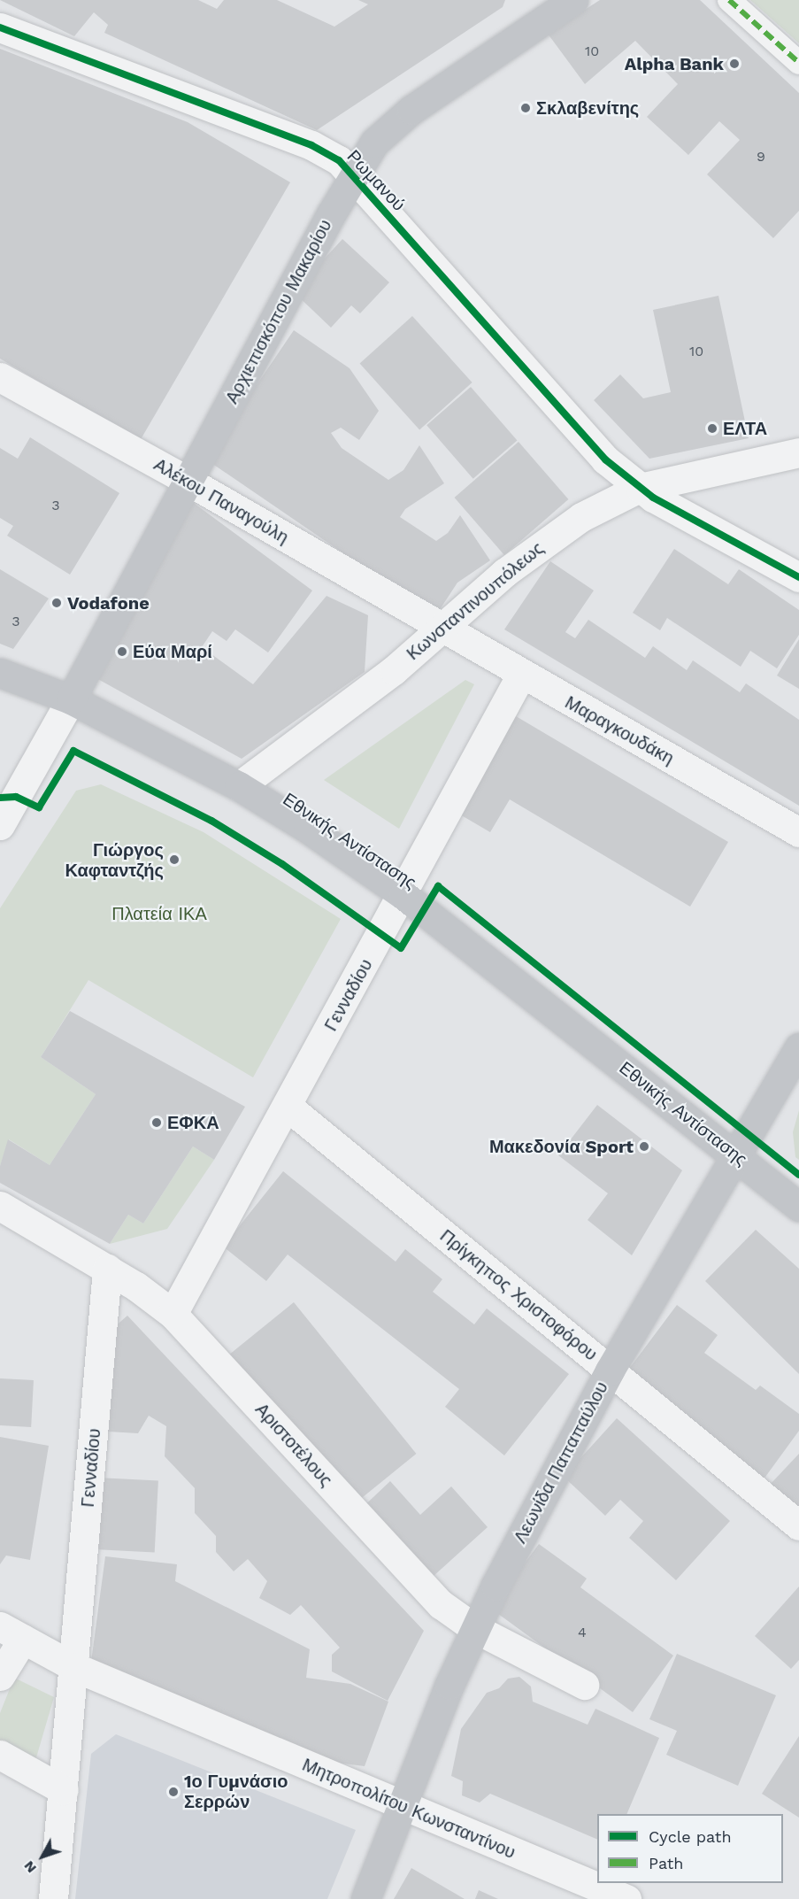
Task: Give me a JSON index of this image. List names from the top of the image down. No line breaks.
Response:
{"streets":{"main road":["Αρχιεπισκόπου Μακαρίου","Εθνικής Αντίστασης","Λεωνίδα Παπαπαύλου"],"street":["Ρωμανού","Αλέκου Παναγούλη","Κωνσταντινουπόλεως","Μαραγκουδάκη","Γενναδίου","Πρίγκηπος Χριστοφόρου","Αριστοτέλους","Μητροπολίτου Κωνσταντίνου"]},"crossings":[["Ρωμανού","Αρχιεπισκόπου Μακαρίου"],["Ρωμανού","Κωνσταντινουπόλεως"],["Αρχιεπισκόπου Μακαρίου","Αλέκου Παναγούλη"],["Αρχιεπισκόπου Μακαρίου","Εθνικής Αντίστασης"],["Αλέκου Παναγούλη","Κωνσταντινουπόλεως"],["Αλέκου Παναγούλη","Μαραγκουδάκη"],["Κωνσταντινουπόλεως","Μαραγκουδάκη"],["Κωνσταντινουπόλεως","Εθνικής Αντίστασης"],["Μαραγκουδάκη","Γενναδίου"],["Εθνικής Αντίστασης","Γενναδίου"],["Εθνικής Αντίστασης","Λεωνίδα Παπαπαύλου"],["Γενναδίου","Πρίγκηπος Χριστοφόρου"],["Γενναδίου","Αριστοτέλους"],["Γενναδίου","Μητροπολίτου Κωνσταντίνου"],["Πρίγκηπος Χριστοφόρου","Λεωνίδα Παπαπαύλου"],["Αριστοτέλους","Λεωνίδα Παπαπαύλου"],["Λεωνίδα Παπαπαύλου","Μητροπολίτου Κωνσταντίνου"]],"parks":["Πλατεία ΙΚΑ"],"places":["Alpha Bank","Σκλαβενίτης","ΕΛΤΑ","Vodafone","Εύα Μαρί","Γιώργος Καφταντζής","ΕΦΚΑ","Μακεδονία Sport","1ο Γυμνάσιο Σερρών"],"house_numbers":["10","9","10","3","3","4"],"legend":["Cycle path","Path"],"north":"bottom left"}
